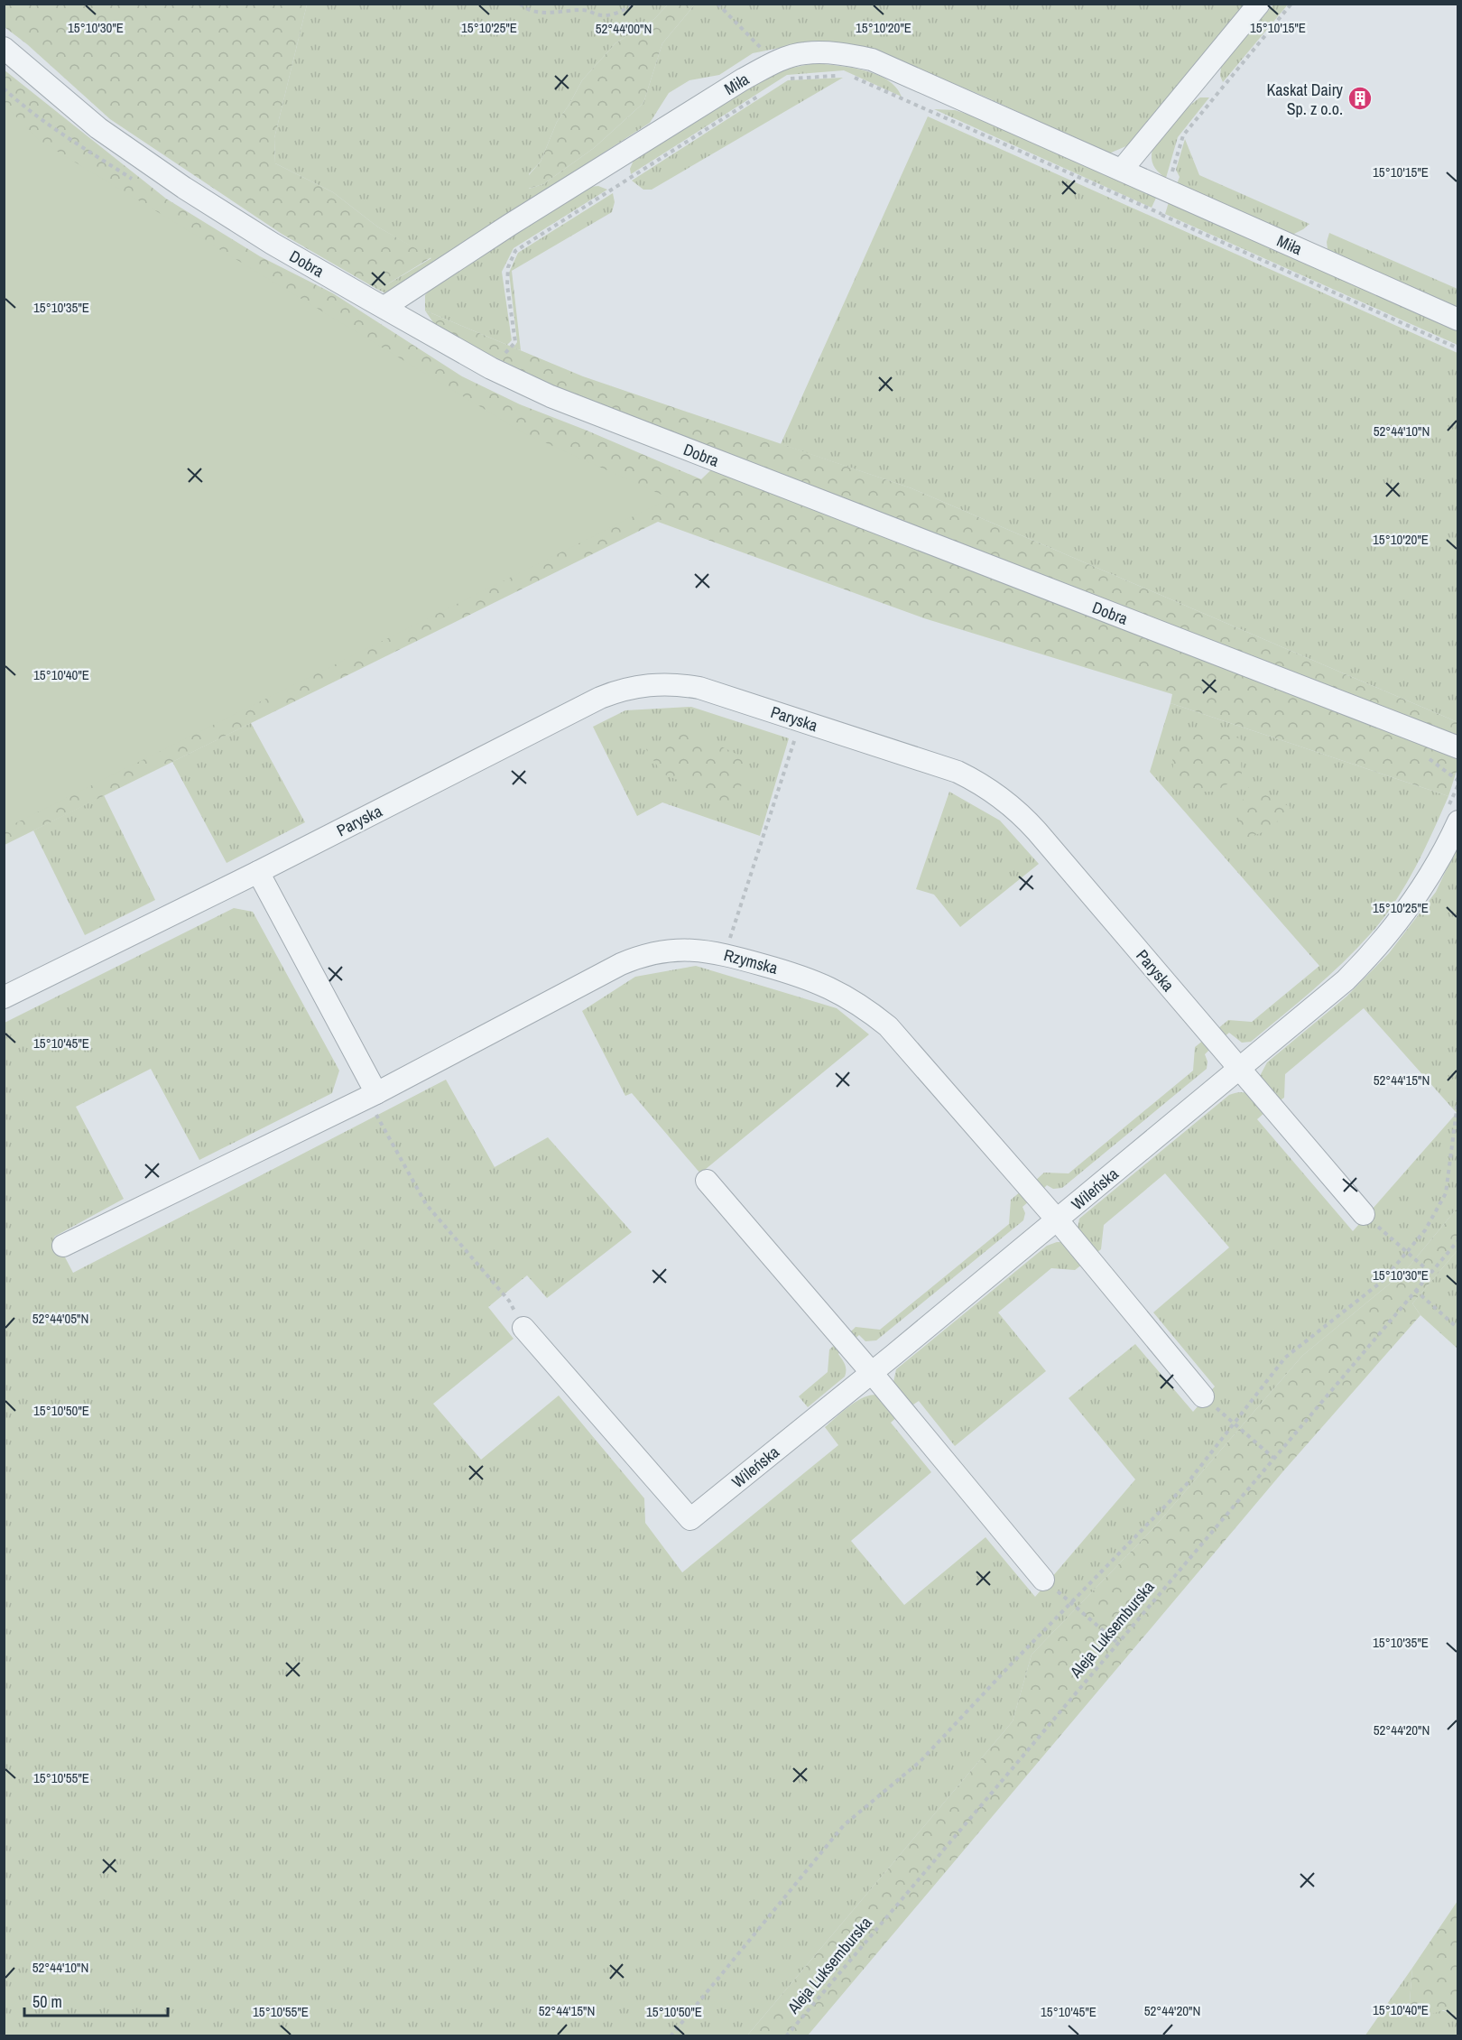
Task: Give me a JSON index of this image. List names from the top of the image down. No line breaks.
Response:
{"streets":{"street":["Miła","Dobra","Paryska","Rzymska","Wileńska"],"path":["Aleja Luksemburska"]},"crossings":[["Miła","Dobra"],["Paryska","Wileńska"],["Rzymska","Wileńska"]],"places":{"building":["Kaskat Dairy Sp. z o.o."]},"scale_bar":"50 m","coordinates":["15°10'25\"E","15°10'20\"E","15°10'15\"E","15°10'30\"E","52°44'00\"N","15°10'35\"E","52°44'10\"N","15°10'40\"E","15°10'45\"E","52°44'15\"N","52°44'05\"N","15°10'50\"E","52°44'20\"N","15°10'55\"E"]}
